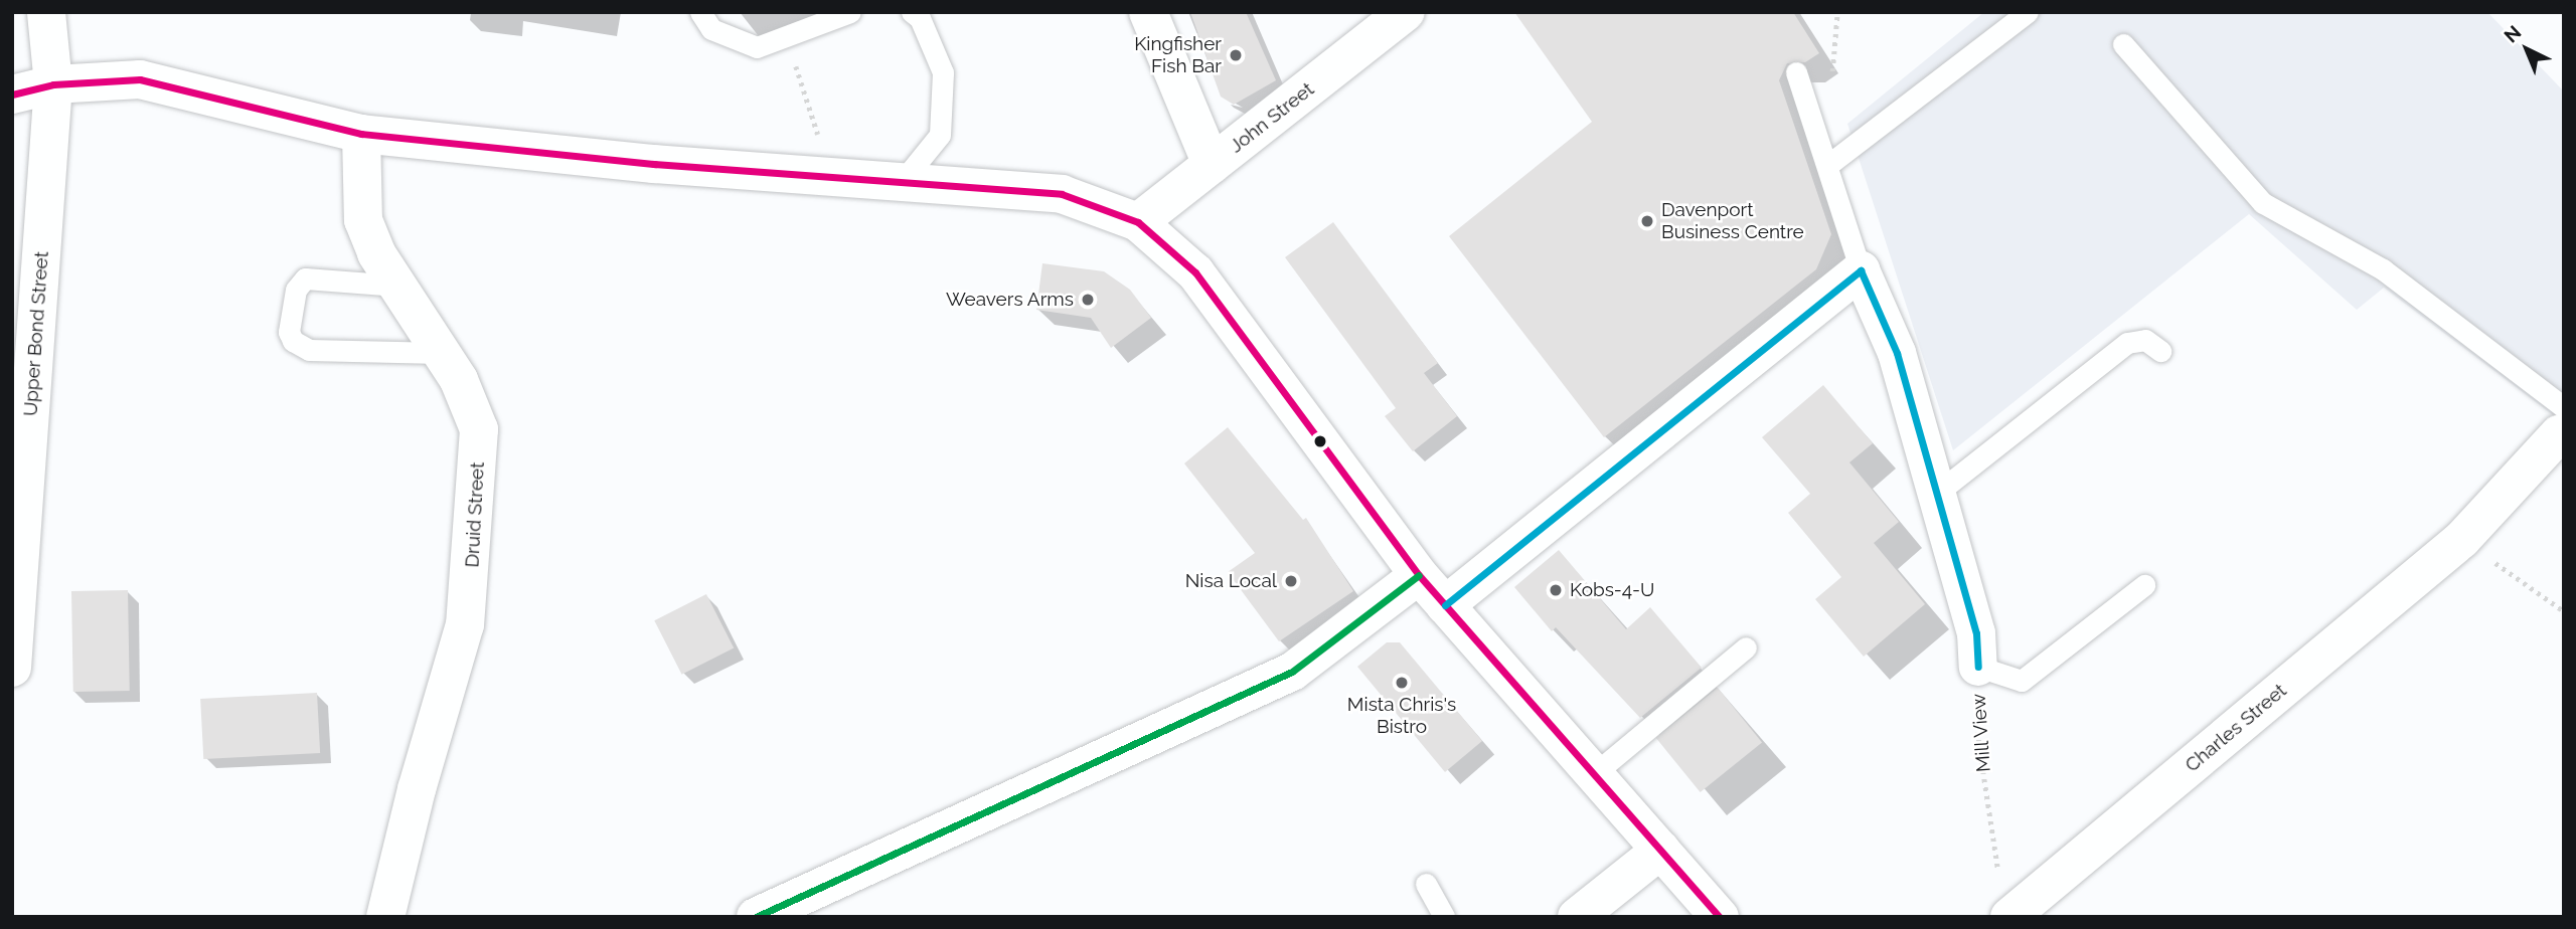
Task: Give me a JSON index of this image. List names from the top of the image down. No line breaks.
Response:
{"streets":{"street":["John Street","Upper Bond Street","Druid Street","Charles Street","Mill View"]},"places":["Kingfisher Fish Bar","Davenport Business Centre","Weavers Arms","Nisa Local","Kobs-4-U","Mista Chris's Bistro"],"north":"top left"}
